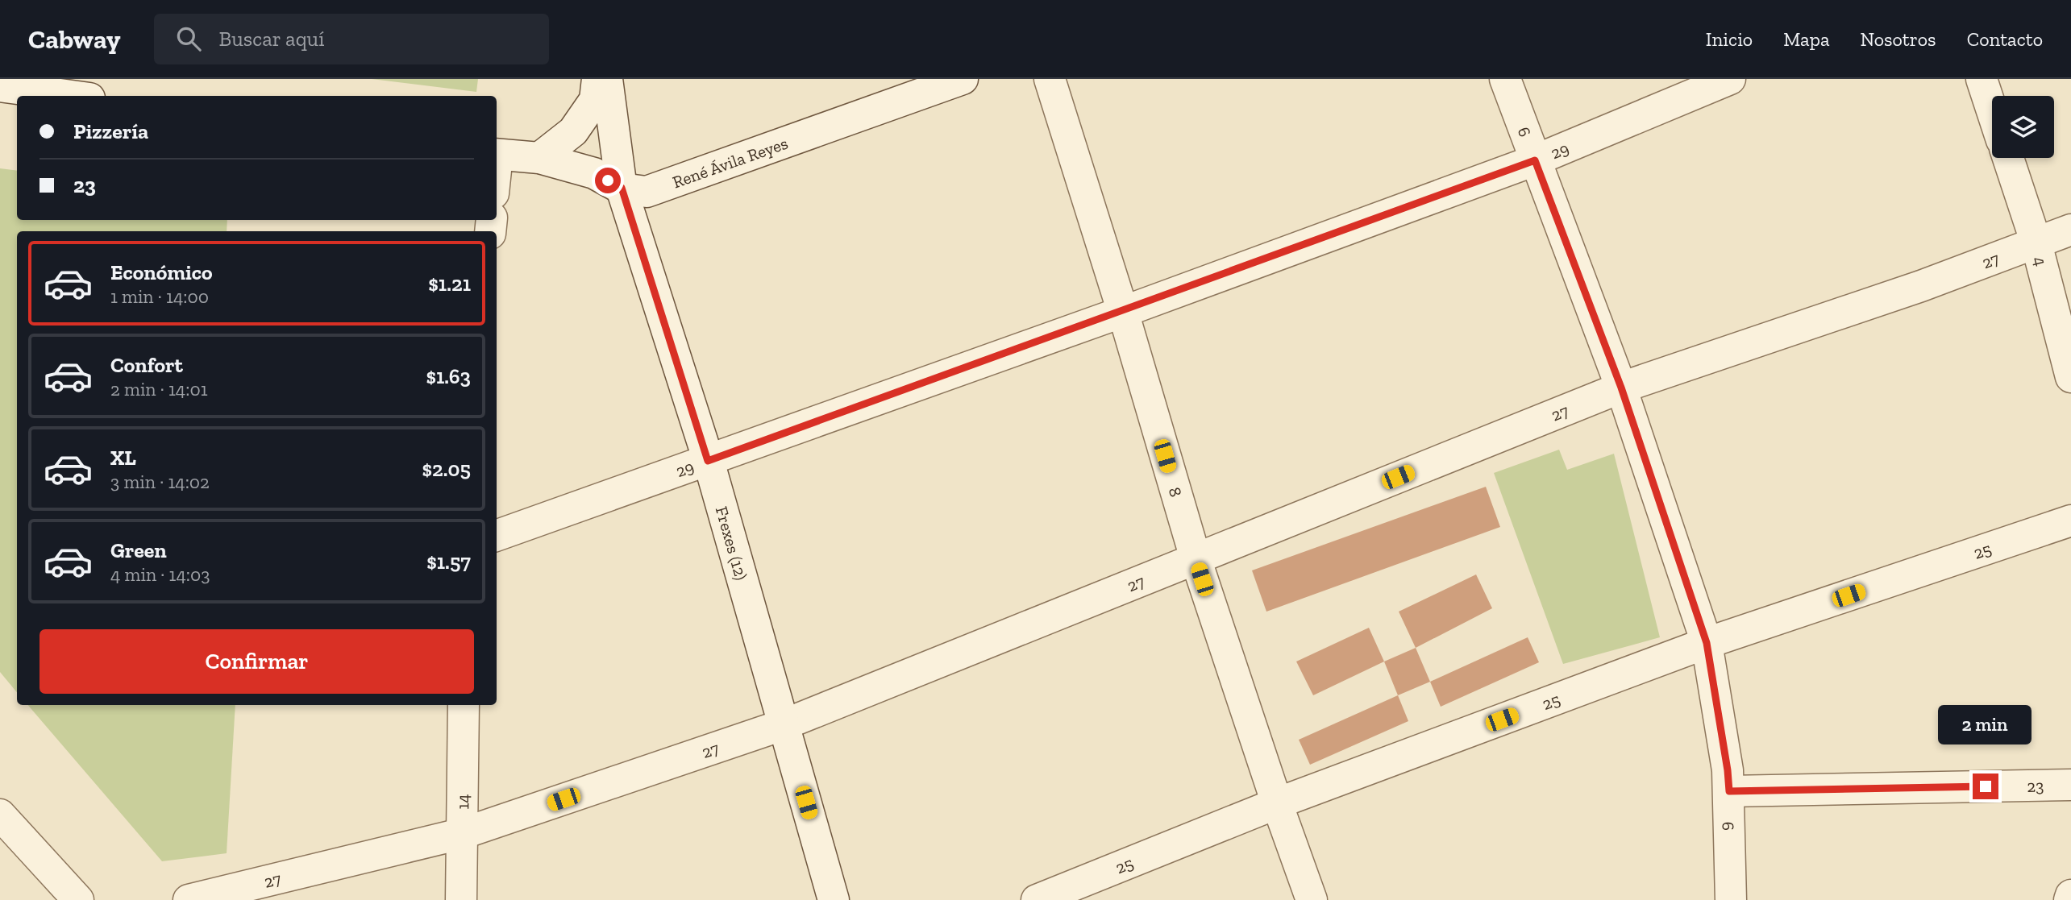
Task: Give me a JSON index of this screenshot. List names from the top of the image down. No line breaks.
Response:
{"streets":{"street":["6","29","René Ávila Reyes","27","4","8","Frexes (12)","25","23","14"]},"crossings":[["6","29"],["6","27"],["6","25"],["6","23"],["29","8"],["29","Frexes (12)"],["René Ávila Reyes","Frexes (12)"],["27","4"],["27","8"],["27","Frexes (12)"],["27","14"],["8","25"]],"page":{"header":"Cabway","search":"Buscar aquí","nav":["Inicio","Mapa","Nosotros","Contacto"],"banner":["Pizzería","23"],"list":[{"name":"Económico","note":"1 min · 14:00","value":"$1.21"},{"name":"Confort","note":"2 min · 14:01","value":"$1.63"},{"name":"XL","note":"3 min · 14:02","value":"$2.05"},{"name":"Green","note":"4 min · 14:03","value":"$1.57"}],"buttons":"Confirmar","bubble":"2 min"}}
